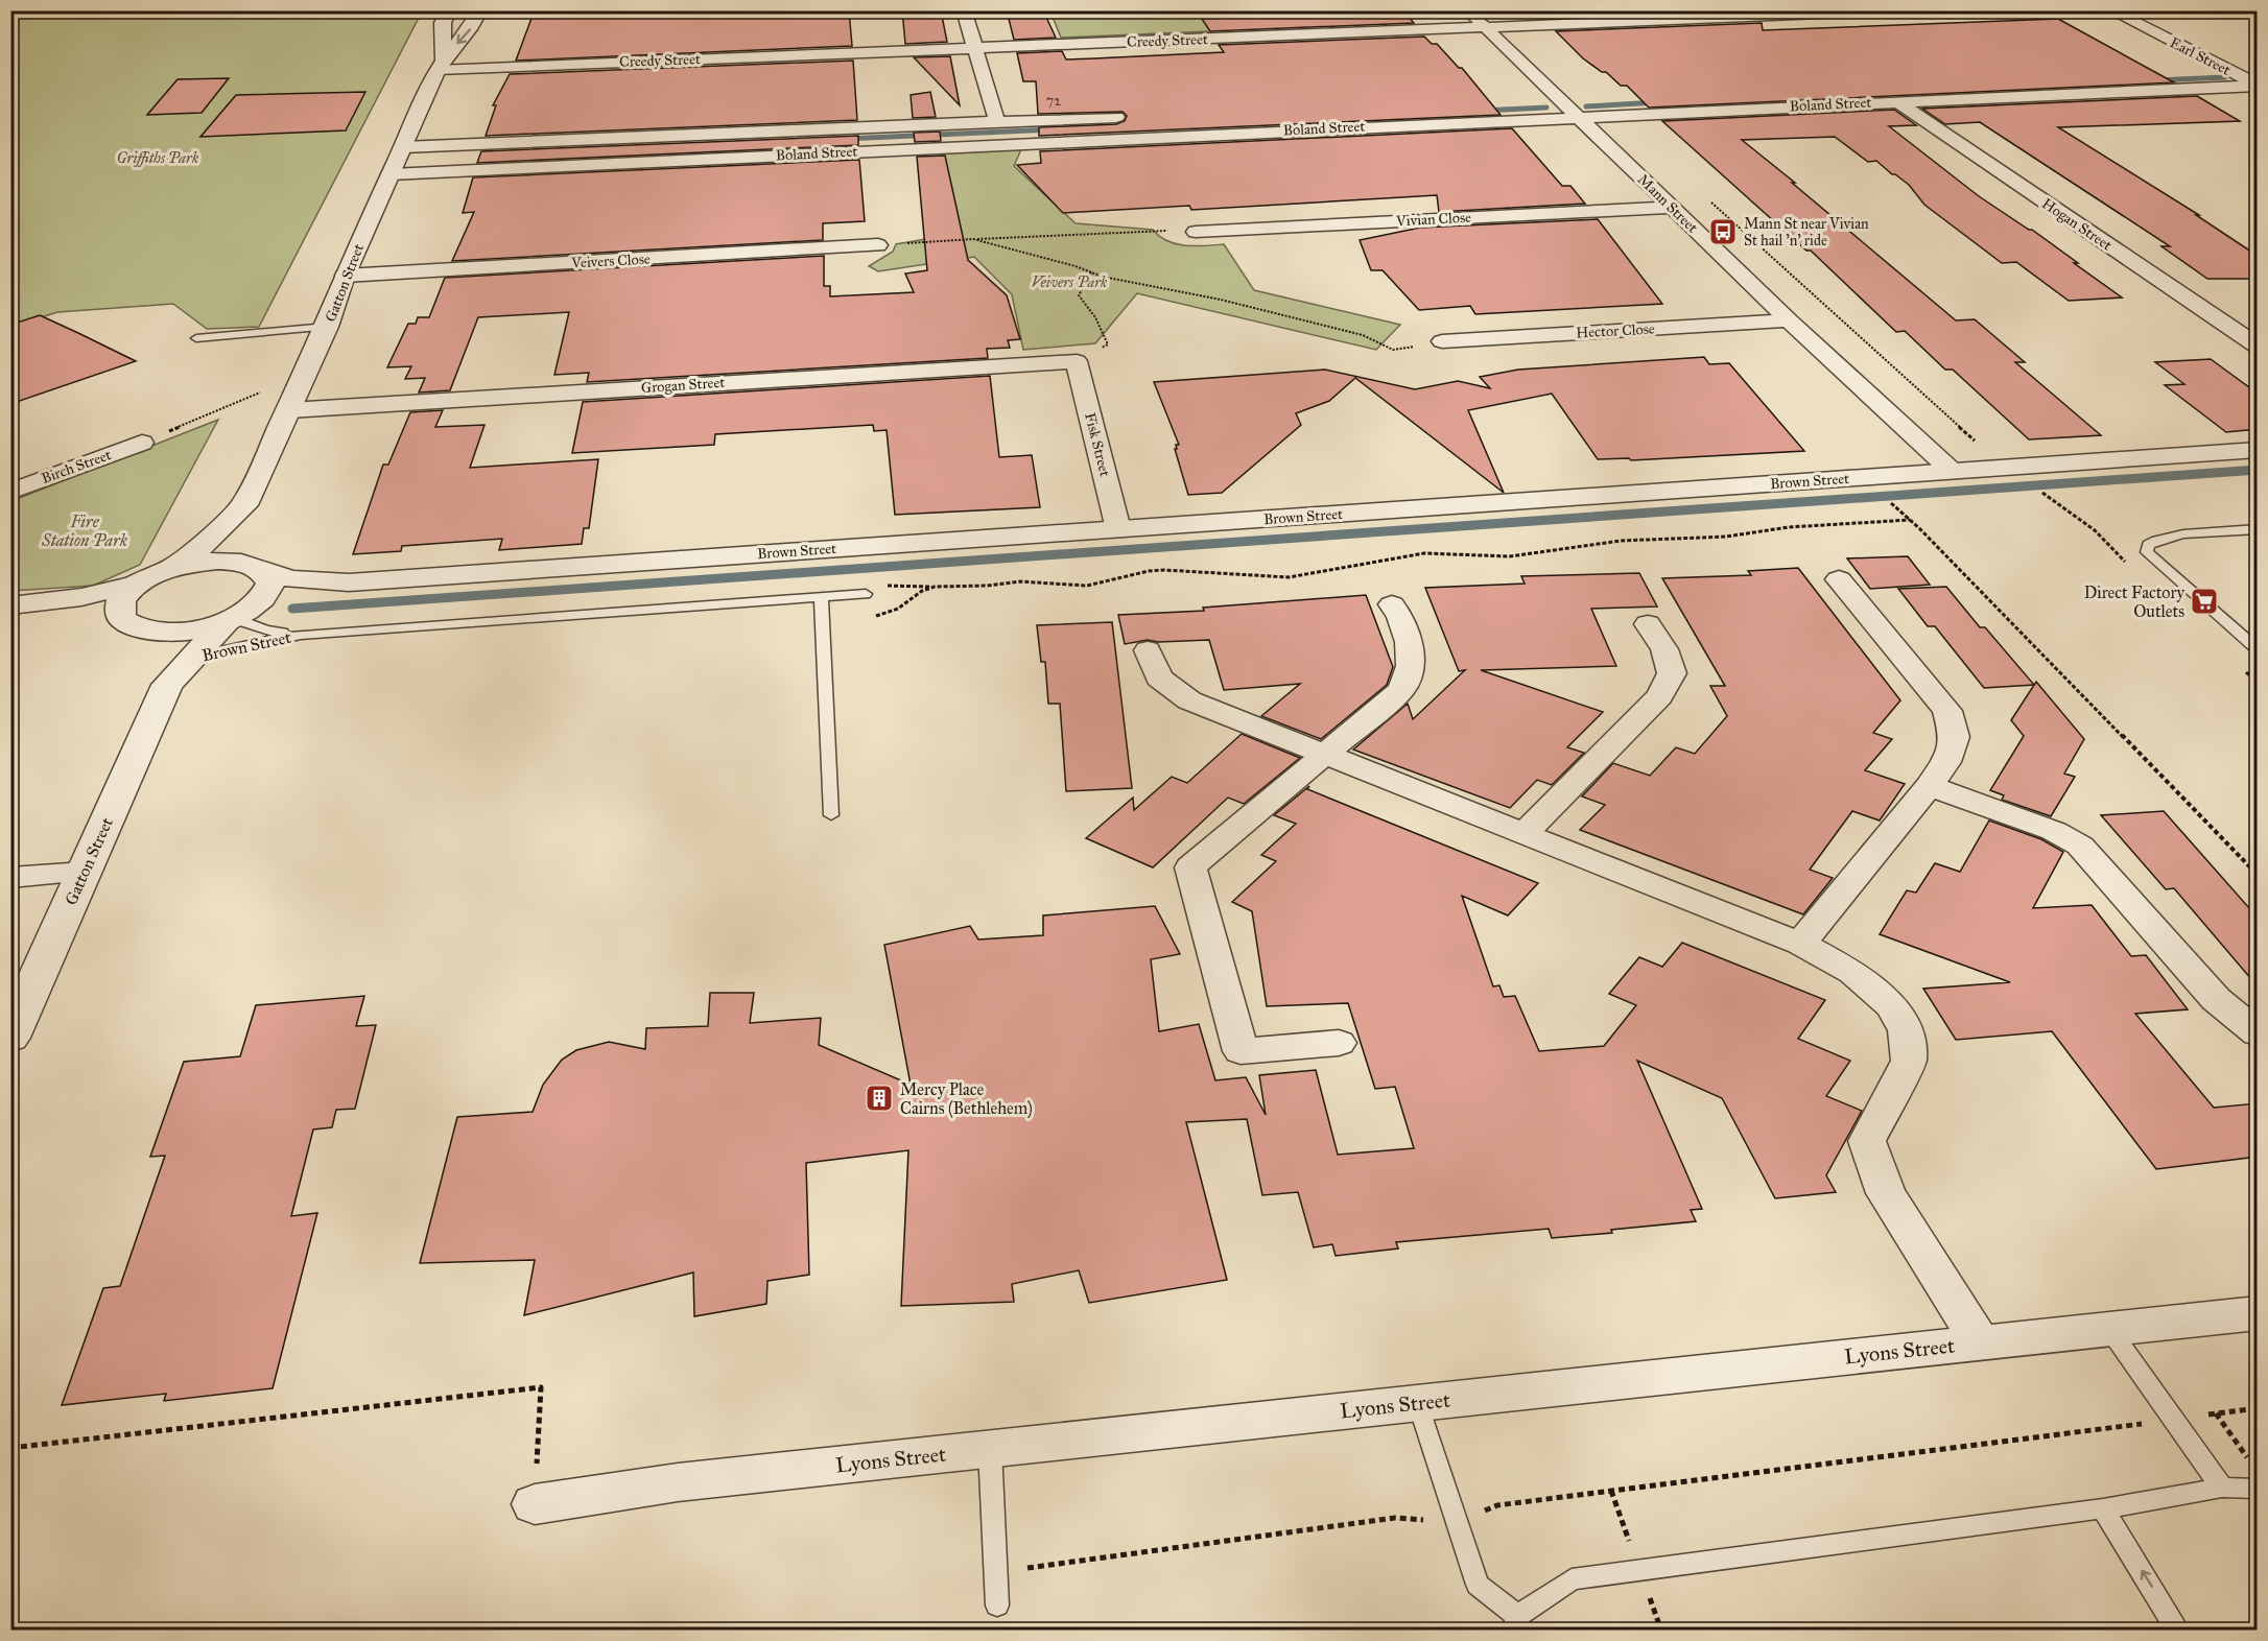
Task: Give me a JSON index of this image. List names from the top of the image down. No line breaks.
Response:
{"streets":{"street":["Creedy Street","Earl Street","Boland Street","Mann Street","Vivian Close","Hogan Street","Veivers Close","Gatton Street","Hector Close","Grogan Street","Fisk Street","Birch Street","Brown Street","Lyons Street"]},"crossings":[["Creedy Street","Mann Street"],["Creedy Street","Gatton Street"],["Earl Street","Boland Street"],["Boland Street","Mann Street"],["Boland Street","Hogan Street"],["Boland Street","Gatton Street"],["Mann Street","Vivian Close"],["Mann Street","Hector Close"],["Mann Street","Brown Street"],["Veivers Close","Gatton Street"],["Gatton Street","Grogan Street"],["Gatton Street","Brown Street"],["Grogan Street","Fisk Street"],["Fisk Street","Brown Street"]],"parks":["Griffiths Park","Veivers Park","Fire Station Park"],"places":{"bus stop":["Mann St near Vivian St hail 'n' ride"],"supermarket":["Direct Factory Outlets"],"building":["Mercy Place Cairns (Bethlehem)"]},"house_numbers":["72"]}
